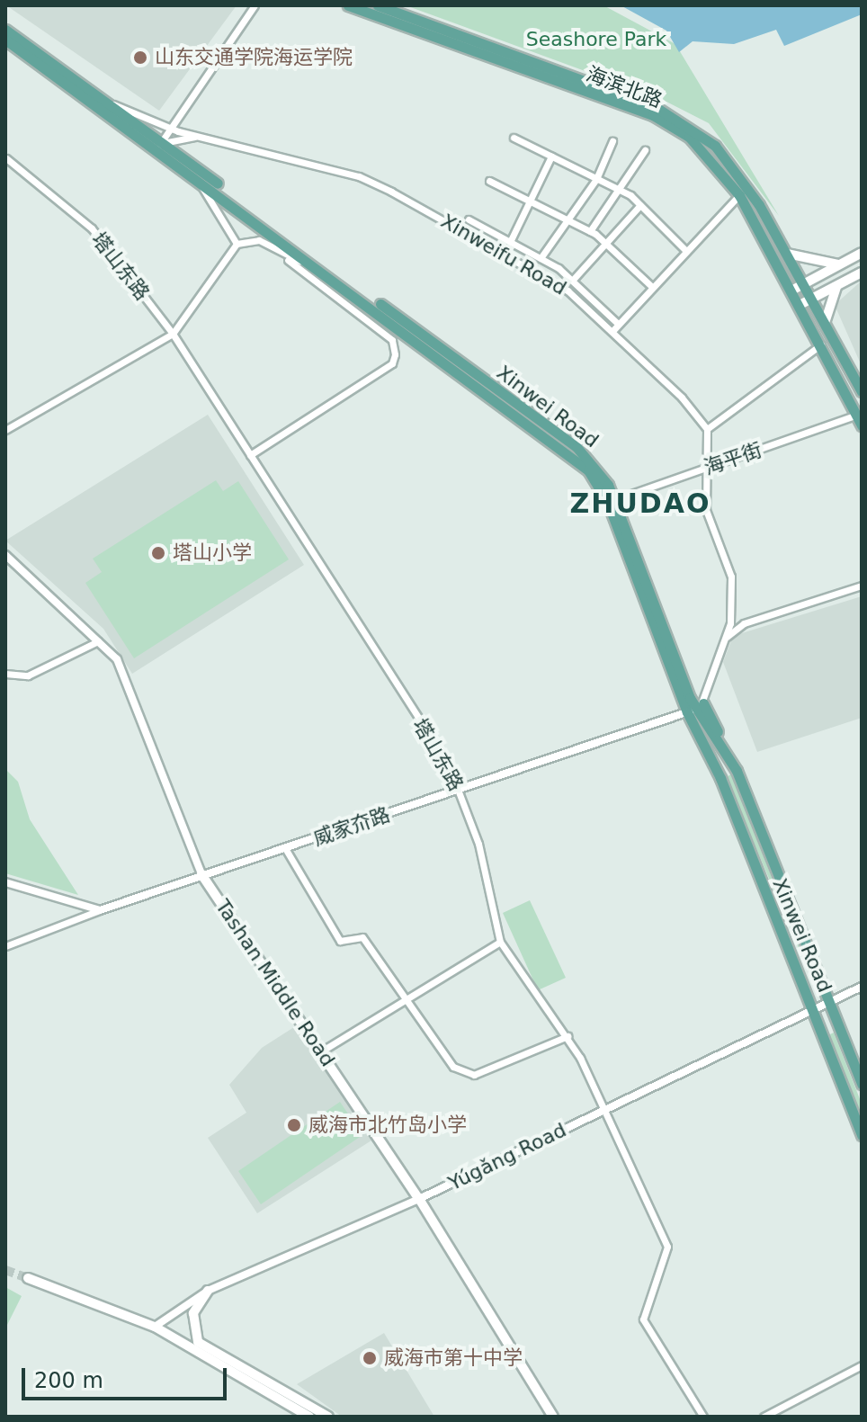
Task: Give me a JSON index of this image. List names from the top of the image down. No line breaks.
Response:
{"streets":{"main road":["海滨北路","Xinwei Road","Tashan Middle Road"],"street":["Xinweifu Road","塔山东路","海平街","威家夼路","Yúgǎng Road"]},"crossings":[["海滨北路","海平街"],["Xinweifu Road","Xinwei Road"],["塔山东路","威家夼路"],["塔山东路","Yúgǎng Road"],["Xinwei Road","海平街"],["Xinwei Road","威家夼路"],["Xinwei Road","Yúgǎng Road"],["威家夼路","Tashan Middle Road"],["Tashan Middle Road","Yúgǎng Road"]],"districts":["ZHUDAO"],"parks":["Seashore Park"],"places":["山东交通学院海运学院","塔山小学","威海市北竹岛小学","威海市第十中学"],"scale_bar":"200 m"}
